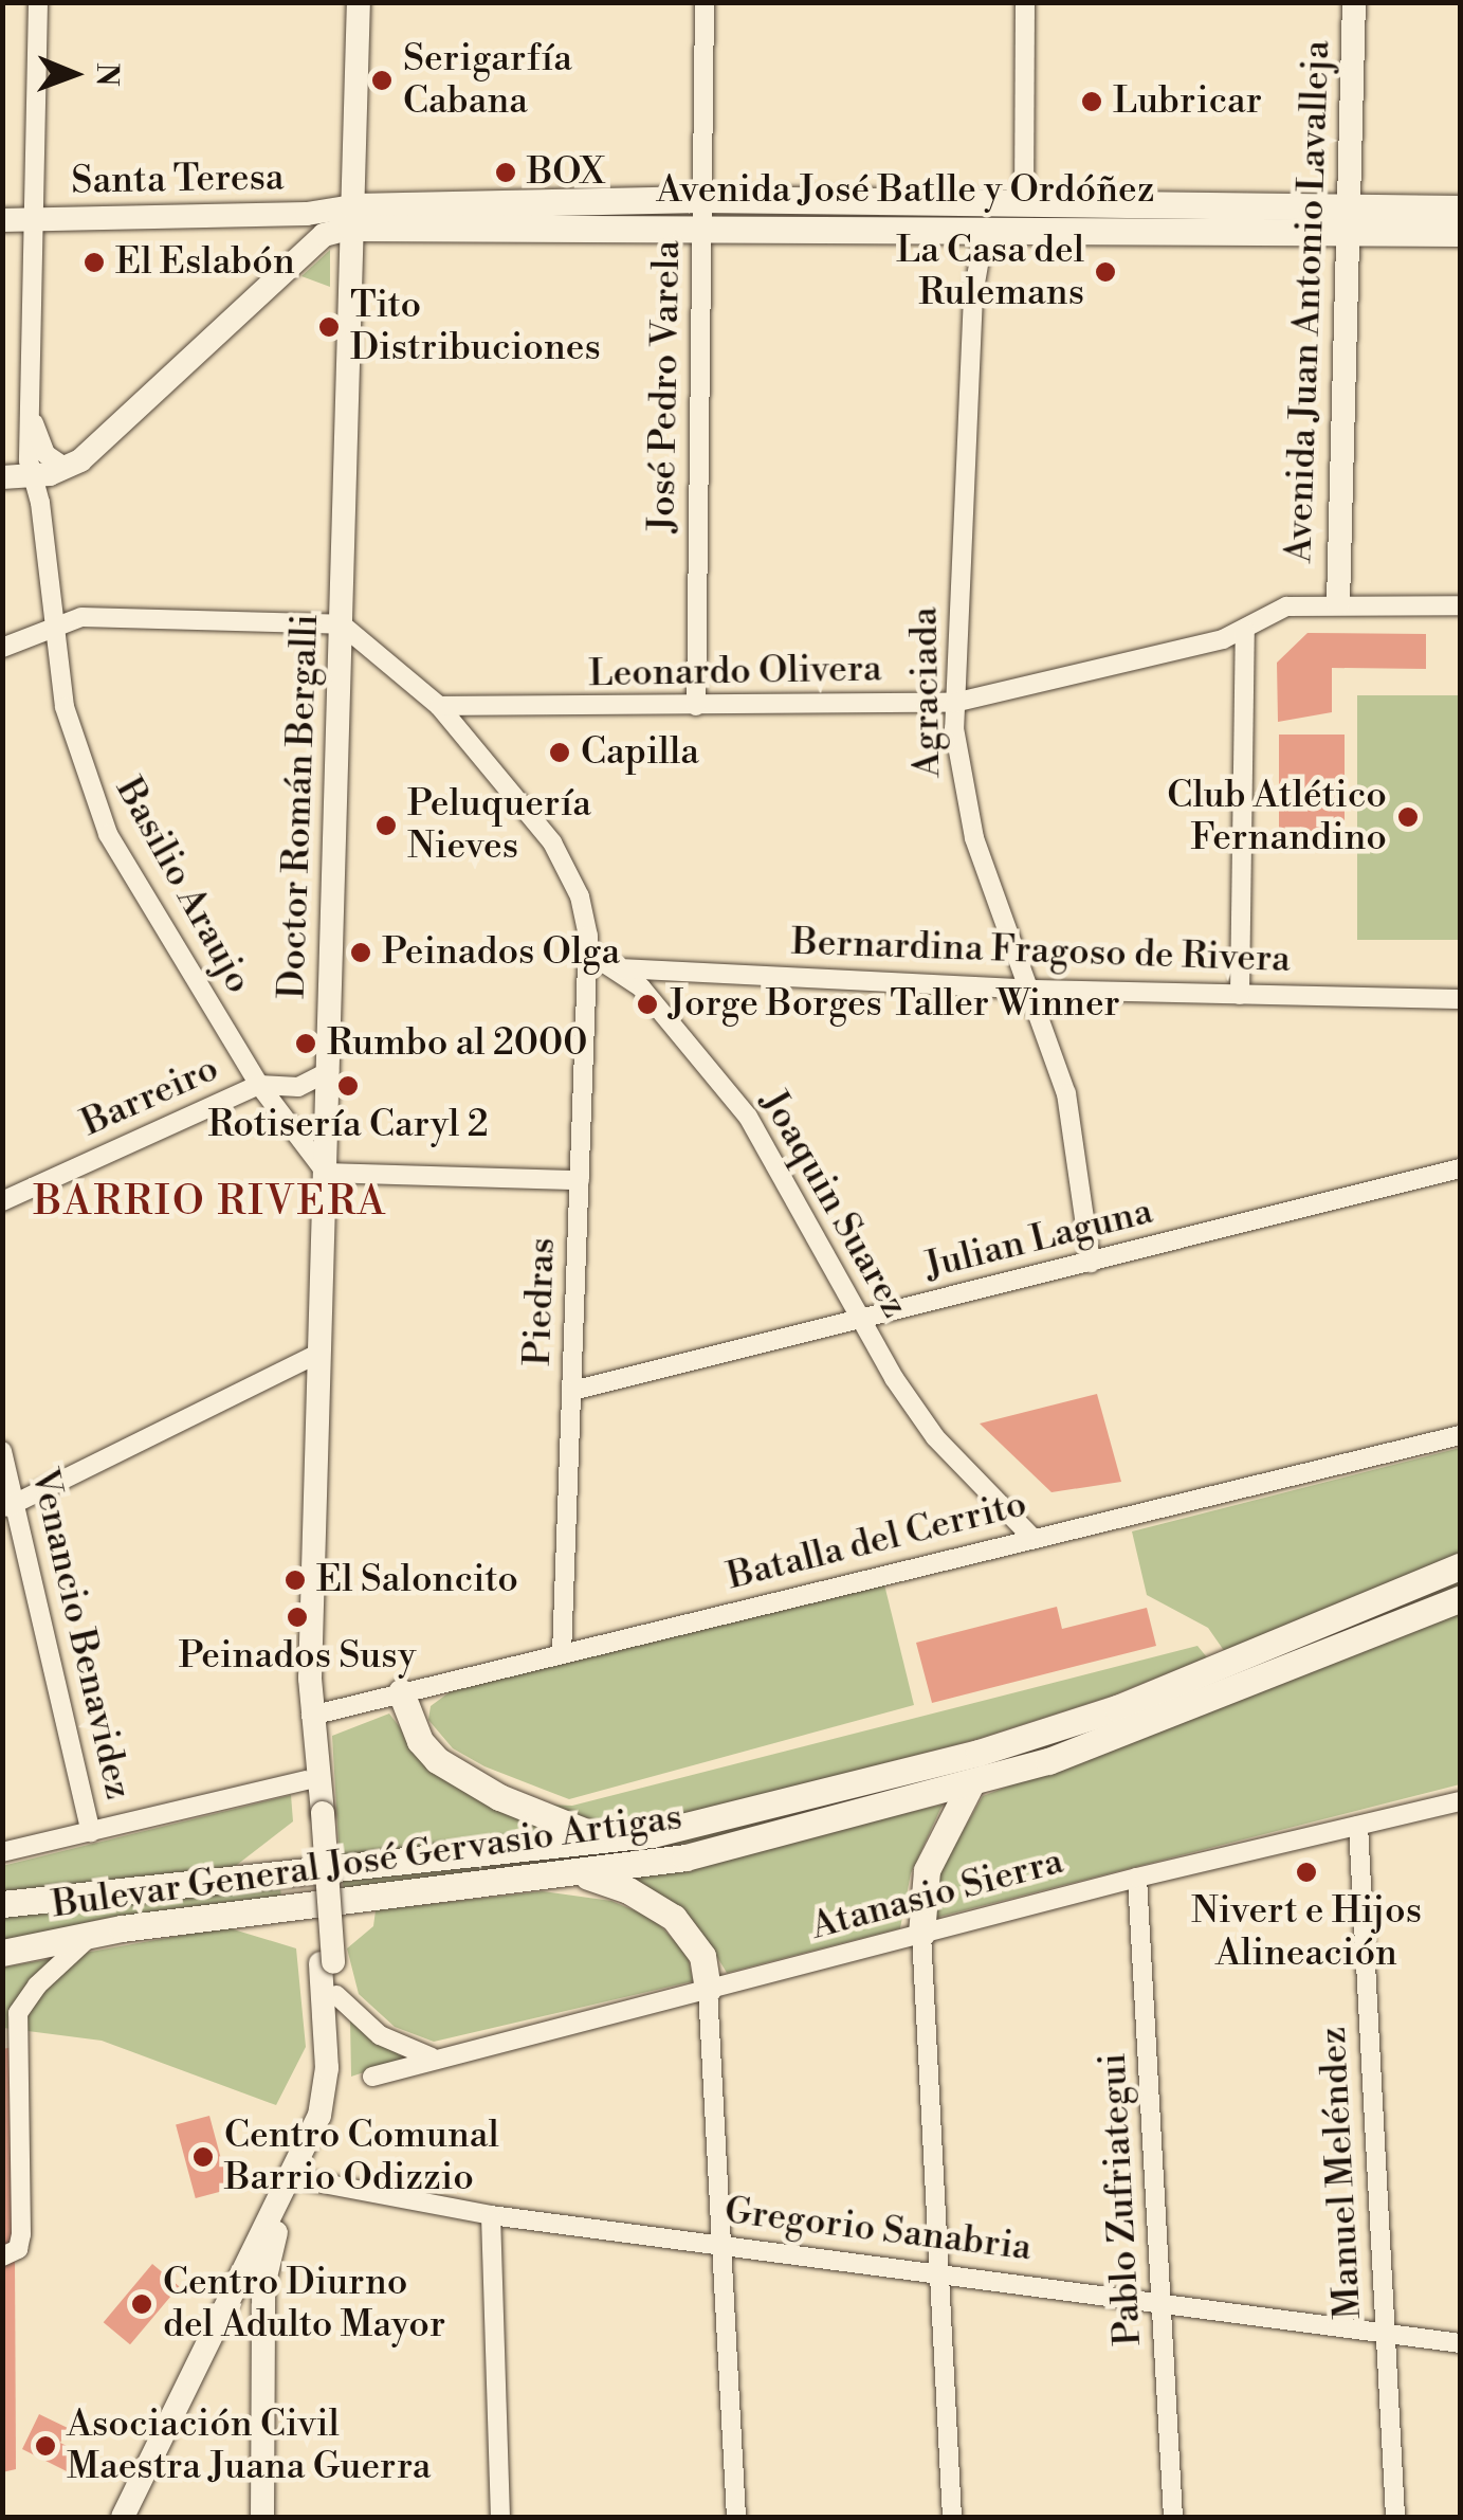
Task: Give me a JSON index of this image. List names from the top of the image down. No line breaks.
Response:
{"streets":{"main road":["Avenida José Batlle y Ordóñez","Bulevar General José Gervasio Artigas"],"street":["Santa Teresa","Avenida Juan Antonio Lavalleja","José Pedro Varela","Leonardo Olivera","Agraciada","Doctor Román Bergalli","Basilio Araujo","Bernardina Fragoso de Rivera","Barreiro","Joaquin Suarez","Julian Laguna","Piedras","Batalla del Cerrito","Venancio Benavidez","Atanasio Sierra","Manuel Meléndez","Pablo Zufriategui","Gregorio Sanabria"]},"crossings":[["Santa Teresa","Avenida José Batlle y Ordóñez"],["Santa Teresa","Doctor Román Bergalli"],["Santa Teresa","Basilio Araujo"],["Avenida José Batlle y Ordóñez","Avenida Juan Antonio Lavalleja"],["Avenida José Batlle y Ordóñez","José Pedro Varela"],["Avenida José Batlle y Ordóñez","Agraciada"],["Avenida José Batlle y Ordóñez","Doctor Román Bergalli"],["Avenida Juan Antonio Lavalleja","Leonardo Olivera"],["José Pedro Varela","Leonardo Olivera"],["Leonardo Olivera","Agraciada"],["Agraciada","Bernardina Fragoso de Rivera"],["Agraciada","Julian Laguna"],["Doctor Román Bergalli","Basilio Araujo"],["Doctor Román Bergalli","Barreiro"],["Doctor Román Bergalli","Batalla del Cerrito"],["Basilio Araujo","Barreiro"],["Bernardina Fragoso de Rivera","Joaquin Suarez"],["Joaquin Suarez","Julian Laguna"],["Joaquin Suarez","Piedras"],["Joaquin Suarez","Batalla del Cerrito"],["Julian Laguna","Piedras"],["Piedras","Batalla del Cerrito"],["Atanasio Sierra","Manuel Meléndez"],["Atanasio Sierra","Pablo Zufriategui"],["Manuel Meléndez","Gregorio Sanabria"],["Pablo Zufriategui","Gregorio Sanabria"]],"districts":["BARRIO RIVERA"],"places":["Serigarfía Cabana","Lubricar","BOX","El Eslabón","La Casa del Rulemans","Tito Distribuciones","Capilla","Club Atlético Fernandino","Peluquería Nieves","Peinados Olga","Jorge Borges Taller Winner","Rumbo al 2000","Rotisería Caryl 2","El Saloncito","Peinados Susy","Nivert e Hijos Alineación","Centro Comunal Barrio Odizzio","Centro Diurno del Adulto Mayor","Asociación Civil Maestra Juana Guerra"],"north":"right"}
